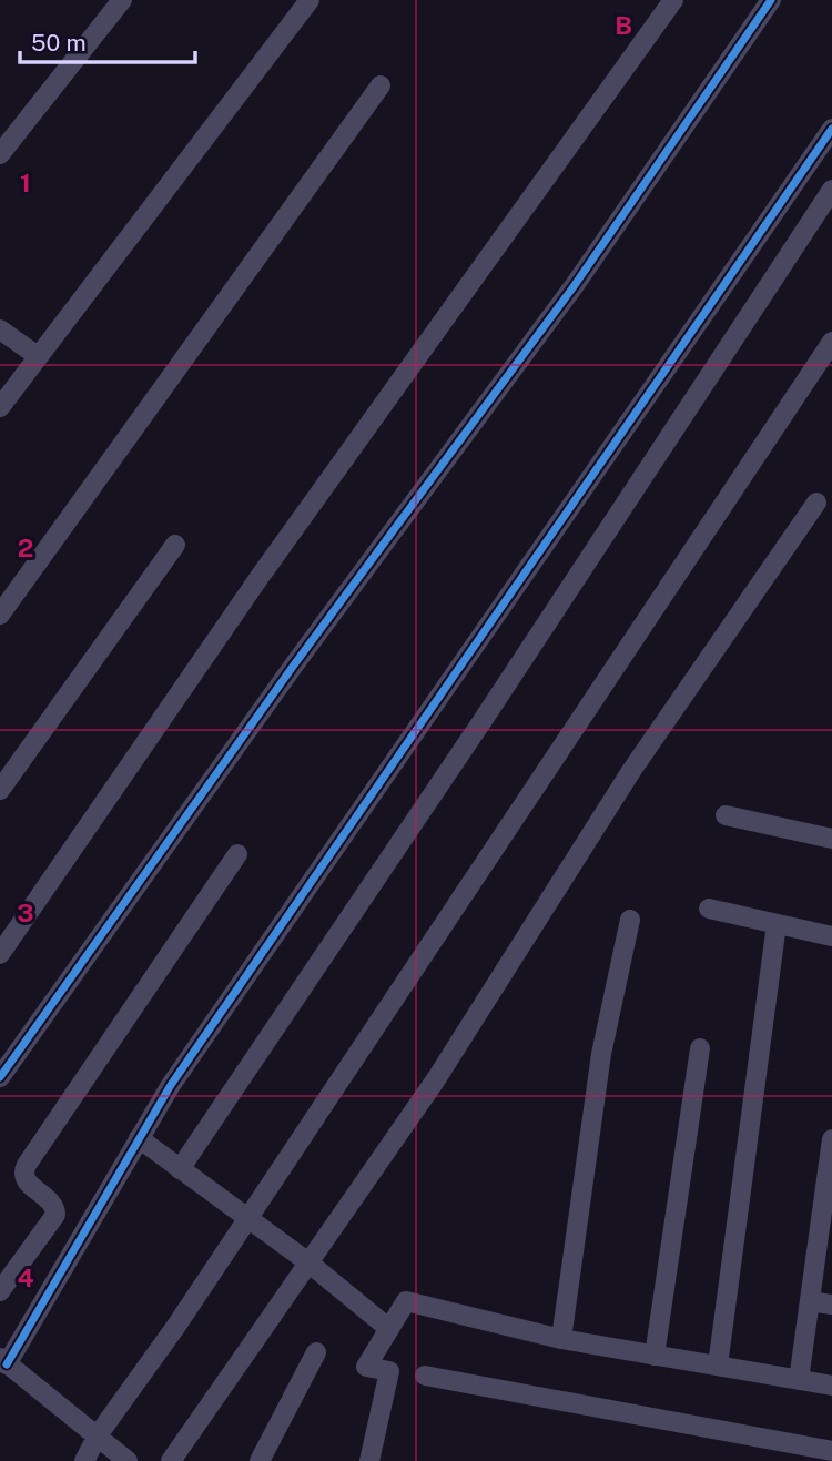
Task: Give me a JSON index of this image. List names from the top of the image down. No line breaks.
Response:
{"scale_bar":"50 m","grid":{"columns":["B"],"rows":["1","2","3","4"]}}
